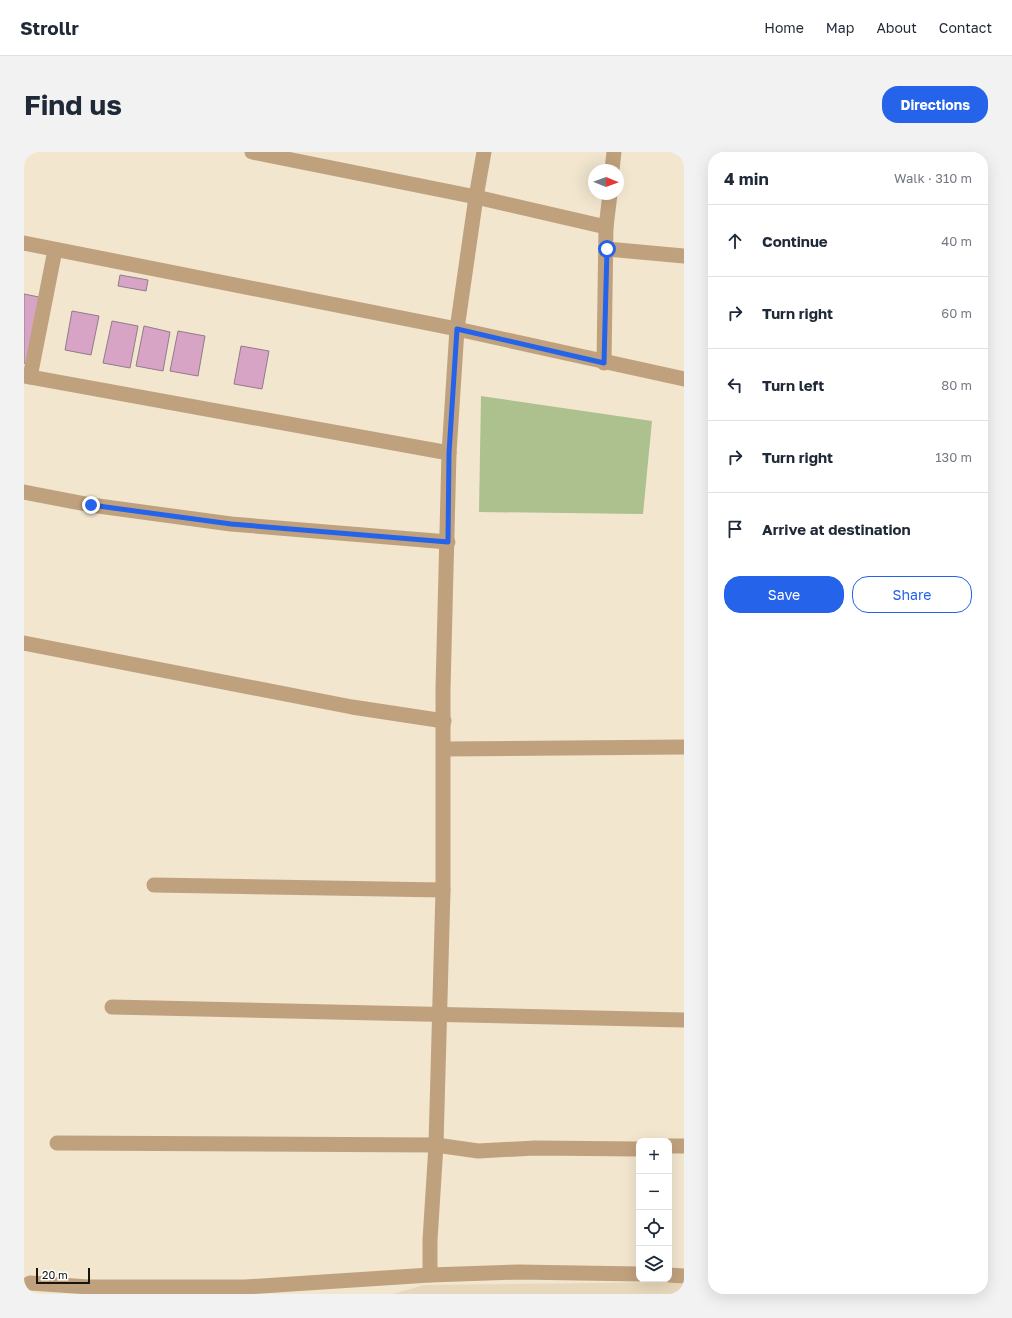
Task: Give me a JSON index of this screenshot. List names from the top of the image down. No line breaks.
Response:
{"scale_bar":"20 m","north":"right","page":{"header":"Strollr","nav":["Home","Map","About","Contact"],"buttons":["Directions",["Save","Share"]],"title":"Find us","heading":["4 min","Walk · 310 m"],"list":[["Continue","40 m"],["Turn right","60 m"],["Turn left","80 m"],["Turn right","130 m"],"Arrive at destination"],"map_buttons":["+","−"],"scale":"20 m"}}
